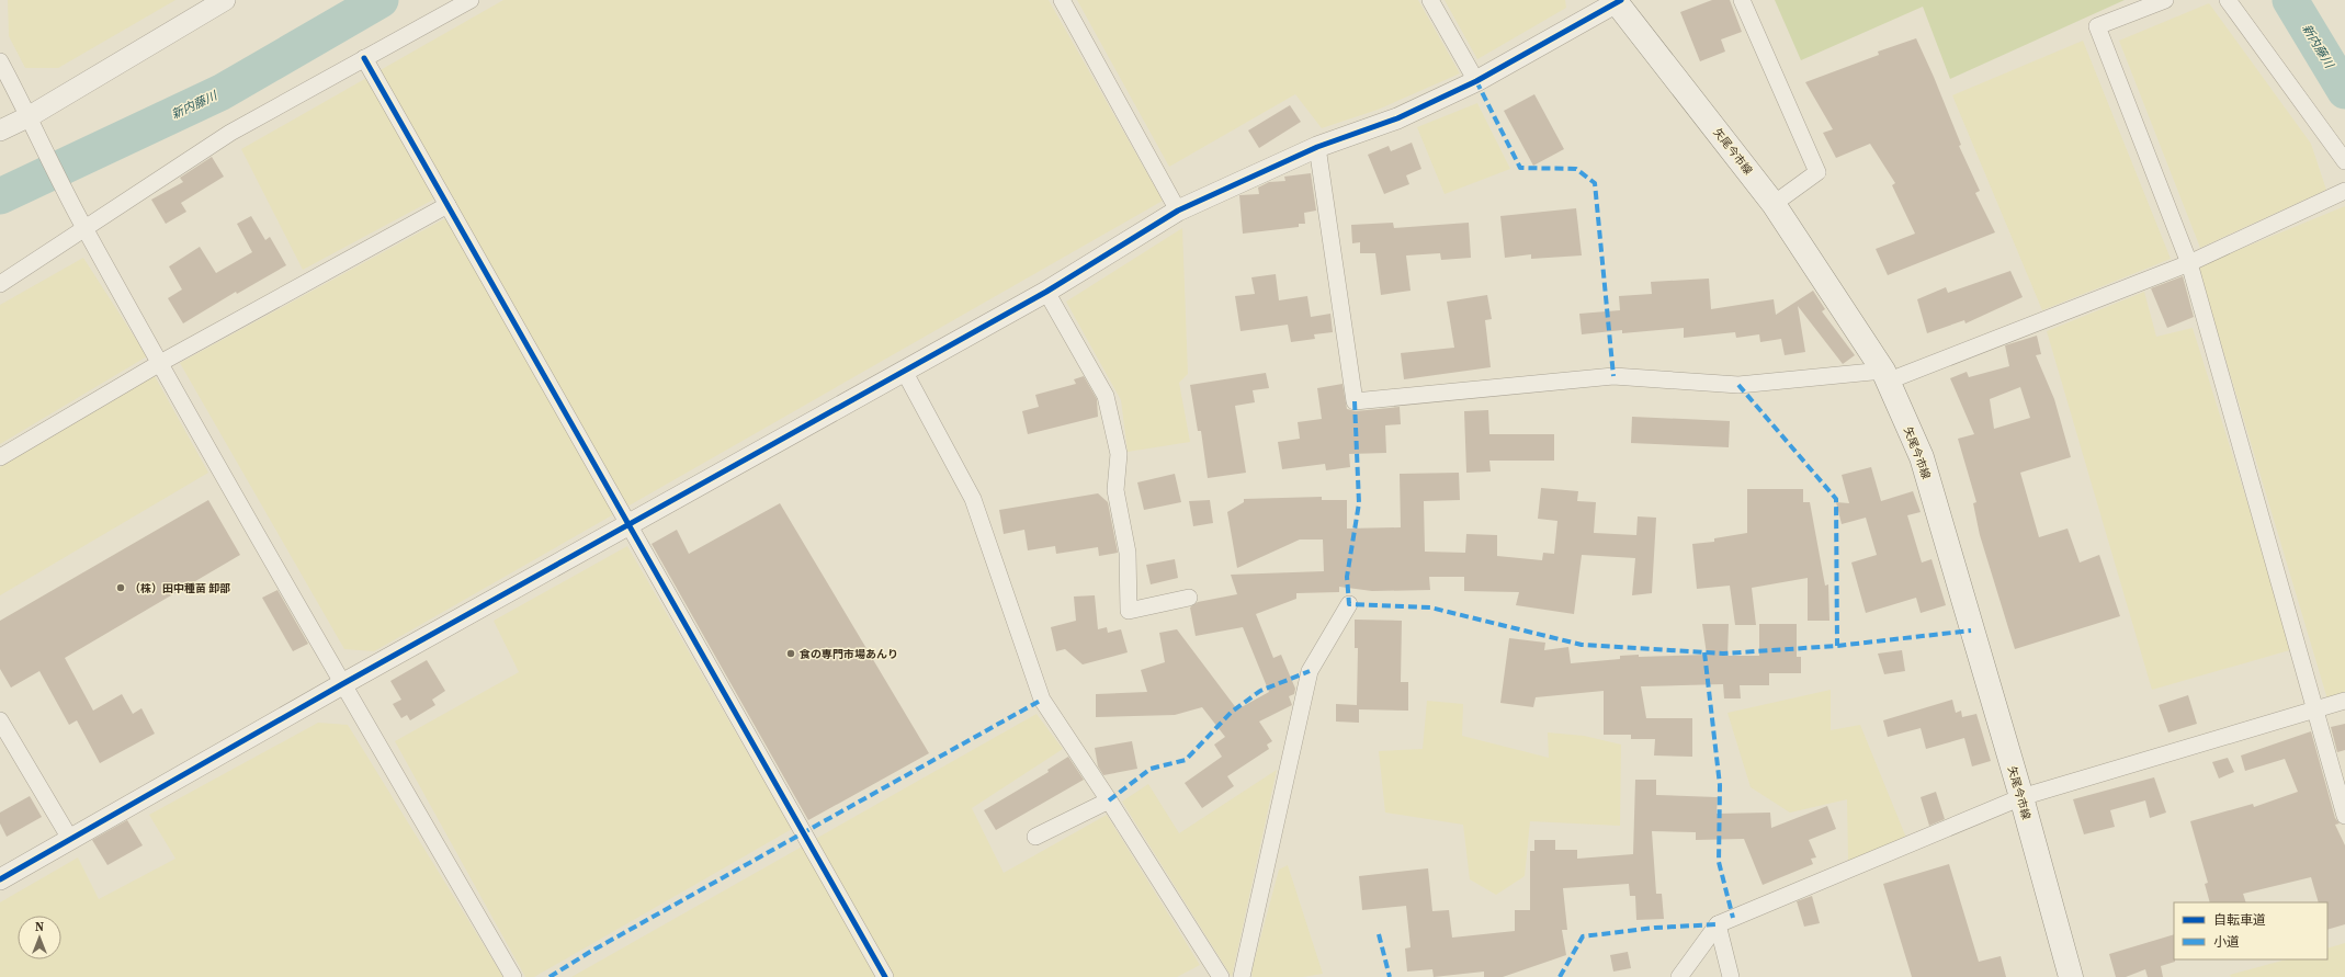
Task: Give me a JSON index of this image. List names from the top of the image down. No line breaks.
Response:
{"streets":{"main road":["矢尾今市線"]},"water":["新内藤川"],"places":["（株）田中種苗 卸部","食の専門市場あんり"],"legend":["自転車道","小道"],"north":"top"}
